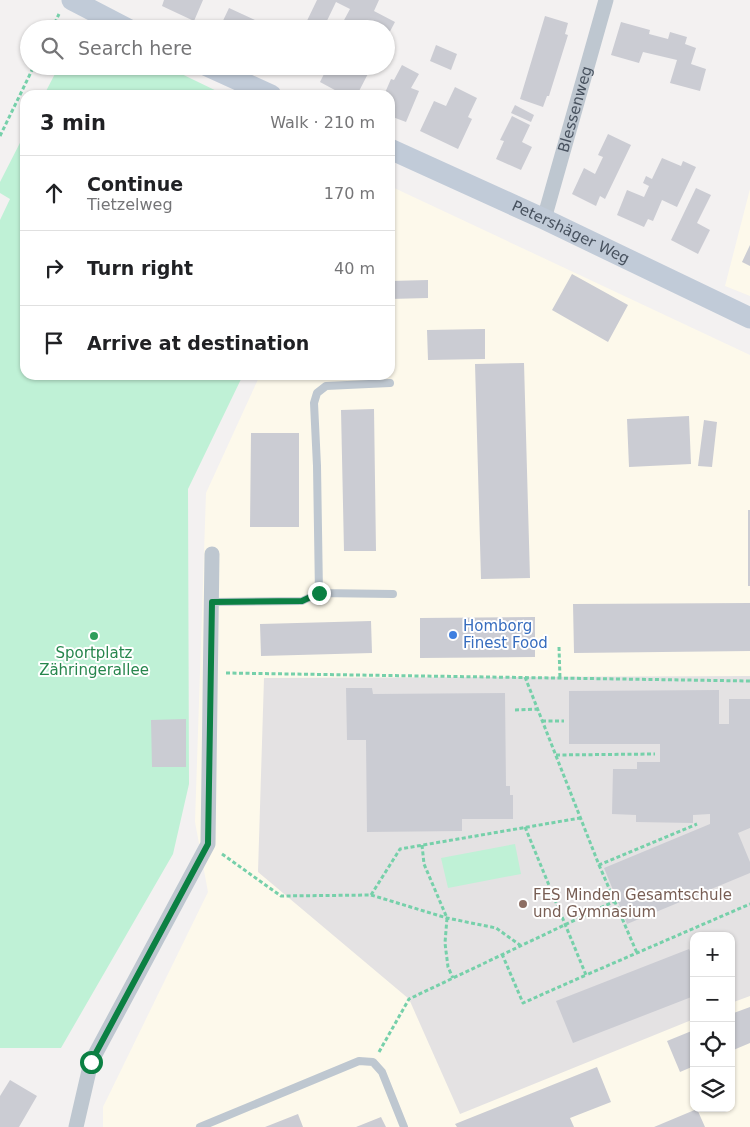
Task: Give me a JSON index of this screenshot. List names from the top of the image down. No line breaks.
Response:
{"streets":{"street":["Blessenweg","Petershäger Weg"]},"crossings":[["Blessenweg","Petershäger Weg"]],"places":["Homborg Finest Food","Sportplatz Zähringerallee","FES Minden Gesamtschule und Gymnasium"],"page":{"search":"Search here","heading":["3 min","Walk · 210 m"],"list":[["Continue","Tietzelweg","170 m"],["Turn right","40 m"],"Arrive at destination"],"map_buttons":["+","−"]}}
